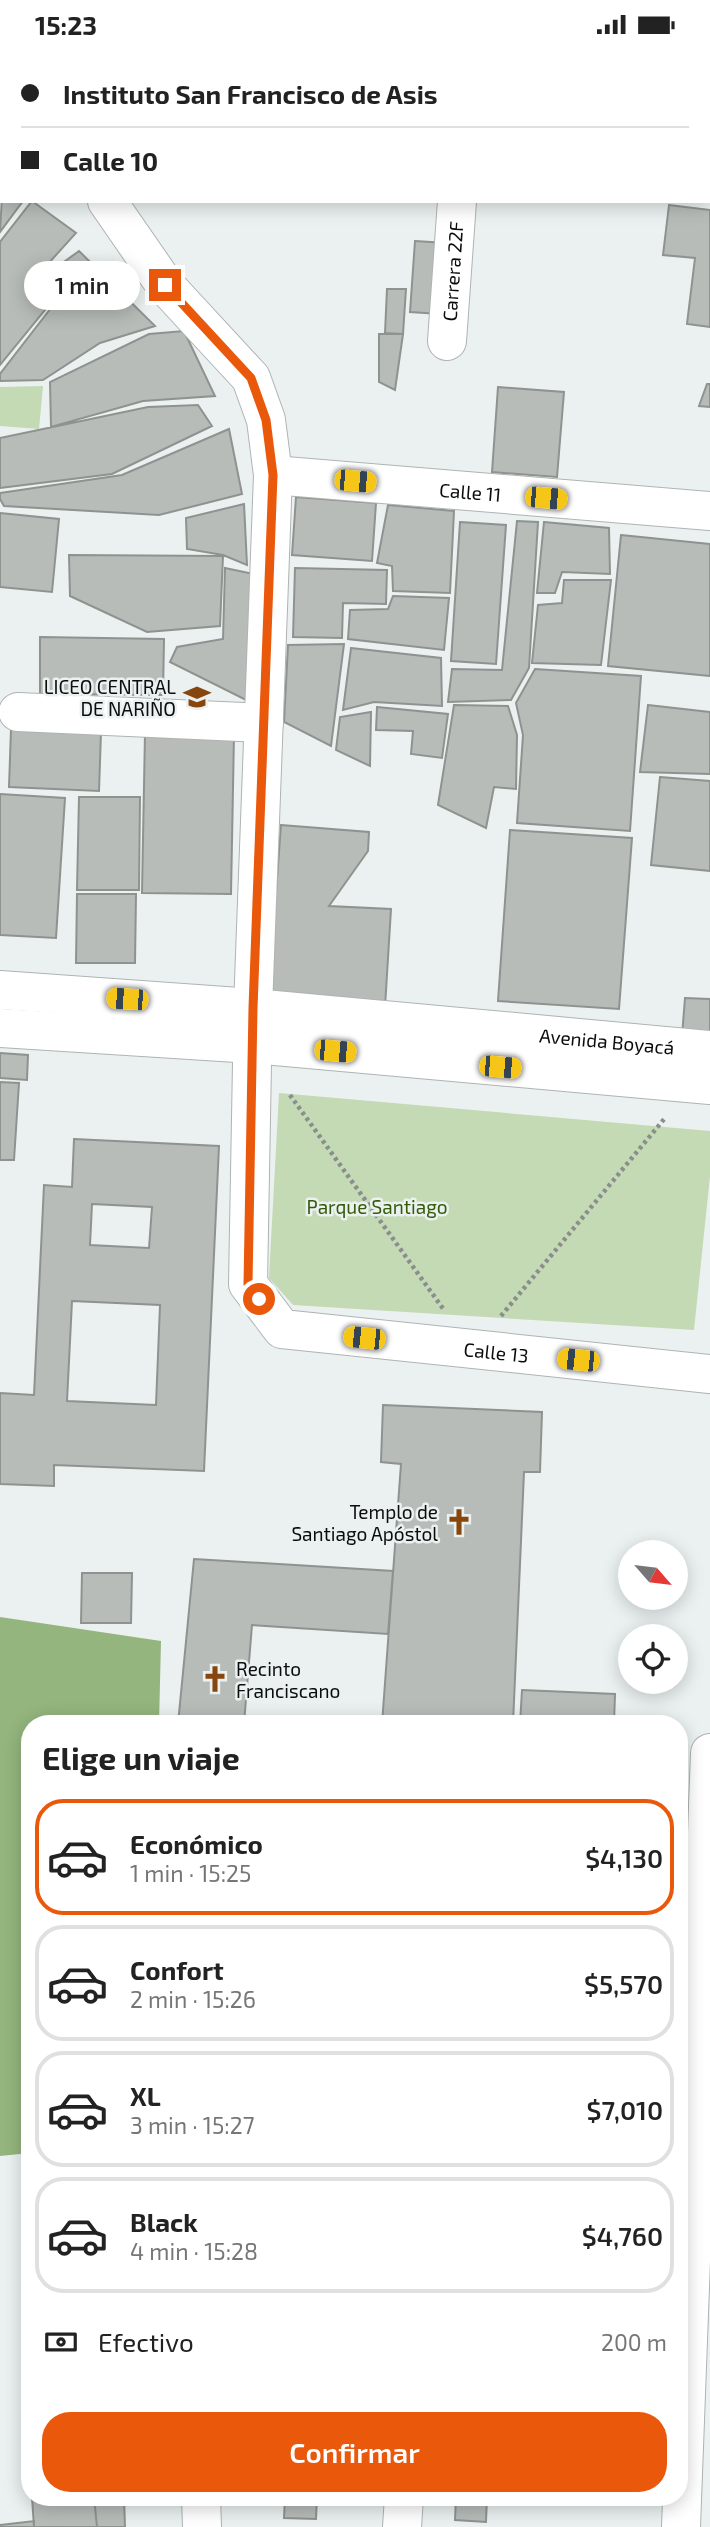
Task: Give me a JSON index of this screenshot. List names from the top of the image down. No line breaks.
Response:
{"streets":{"street":["Carrera 22F","Calle 11","Avenida Boyacá","Calle 13"]},"crossings":[["Avenida Boyacá","Calle 13"]],"parks":["Parque Santiago"],"places":{"school or university":["LICEO CENTRAL DE NARIÑO"],"church":["Templo de Santiago Apóstol","Recinto Franciscano"]},"north":"bottom right","page":{"status":"15:23","banner":["Instituto San Francisco de Asis","Calle 10"],"bubble":"1 min","heading":"Elige un viaje","list":[{"name":"Económico","note":"1 min · 15:25","value":"$4,130"},{"name":"Confort","note":"2 min · 15:26","value":"$5,570"},{"name":"XL","note":"3 min · 15:27","value":"$7,010"},{"name":"Black","note":"4 min · 15:28","value":"$4,760"}],"pay":["Efectivo","200 m"],"buttons":"Confirmar"}}
